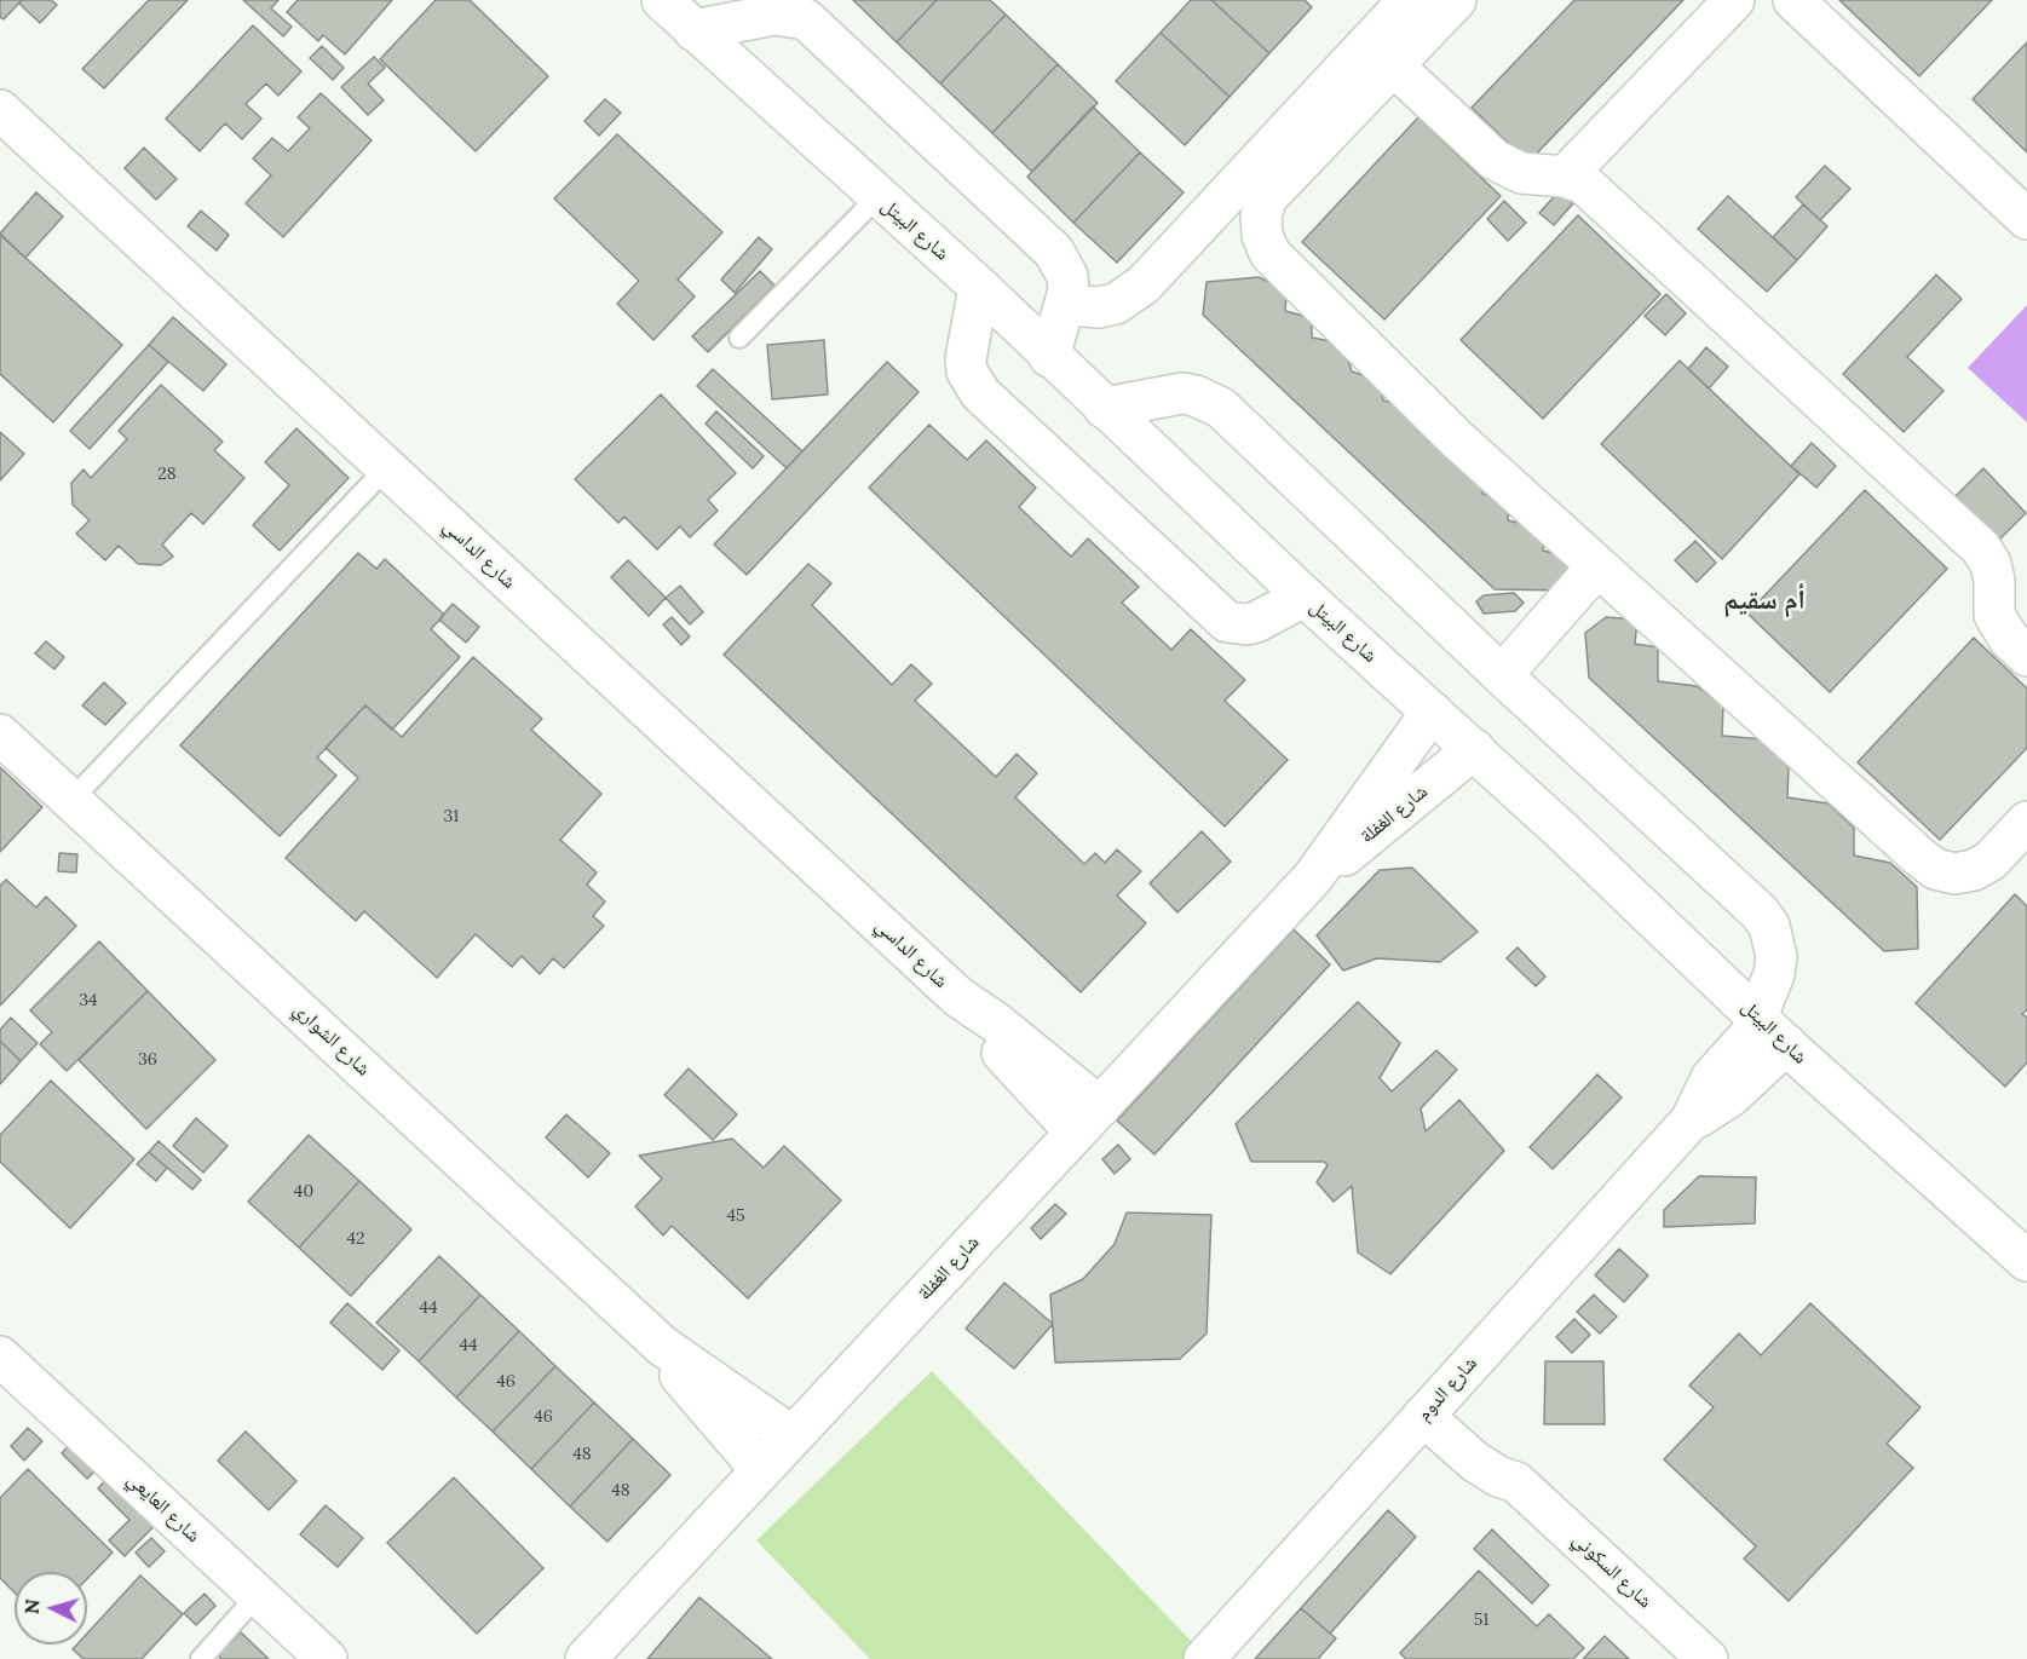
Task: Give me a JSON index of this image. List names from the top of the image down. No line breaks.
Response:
{"streets":{"street":["شارع البيتل","شارع الداسي","شارع الغفلة","شارع الشواري","شارع الدوم","شارع العايعي","شارع السكوني"]},"crossings":[["شارع البيتل","شارع الغفلة"],["شارع البيتل","شارع الدوم"],["شارع الداسي","شارع الغفلة"],["شارع الغفلة","شارع الشواري"],["شارع الدوم","شارع السكوني"]],"districts":["أم سقيم"],"house_numbers":["28","31","34","36","40","45","42","44","44","46","46","48","48","51"],"north":"left"}
